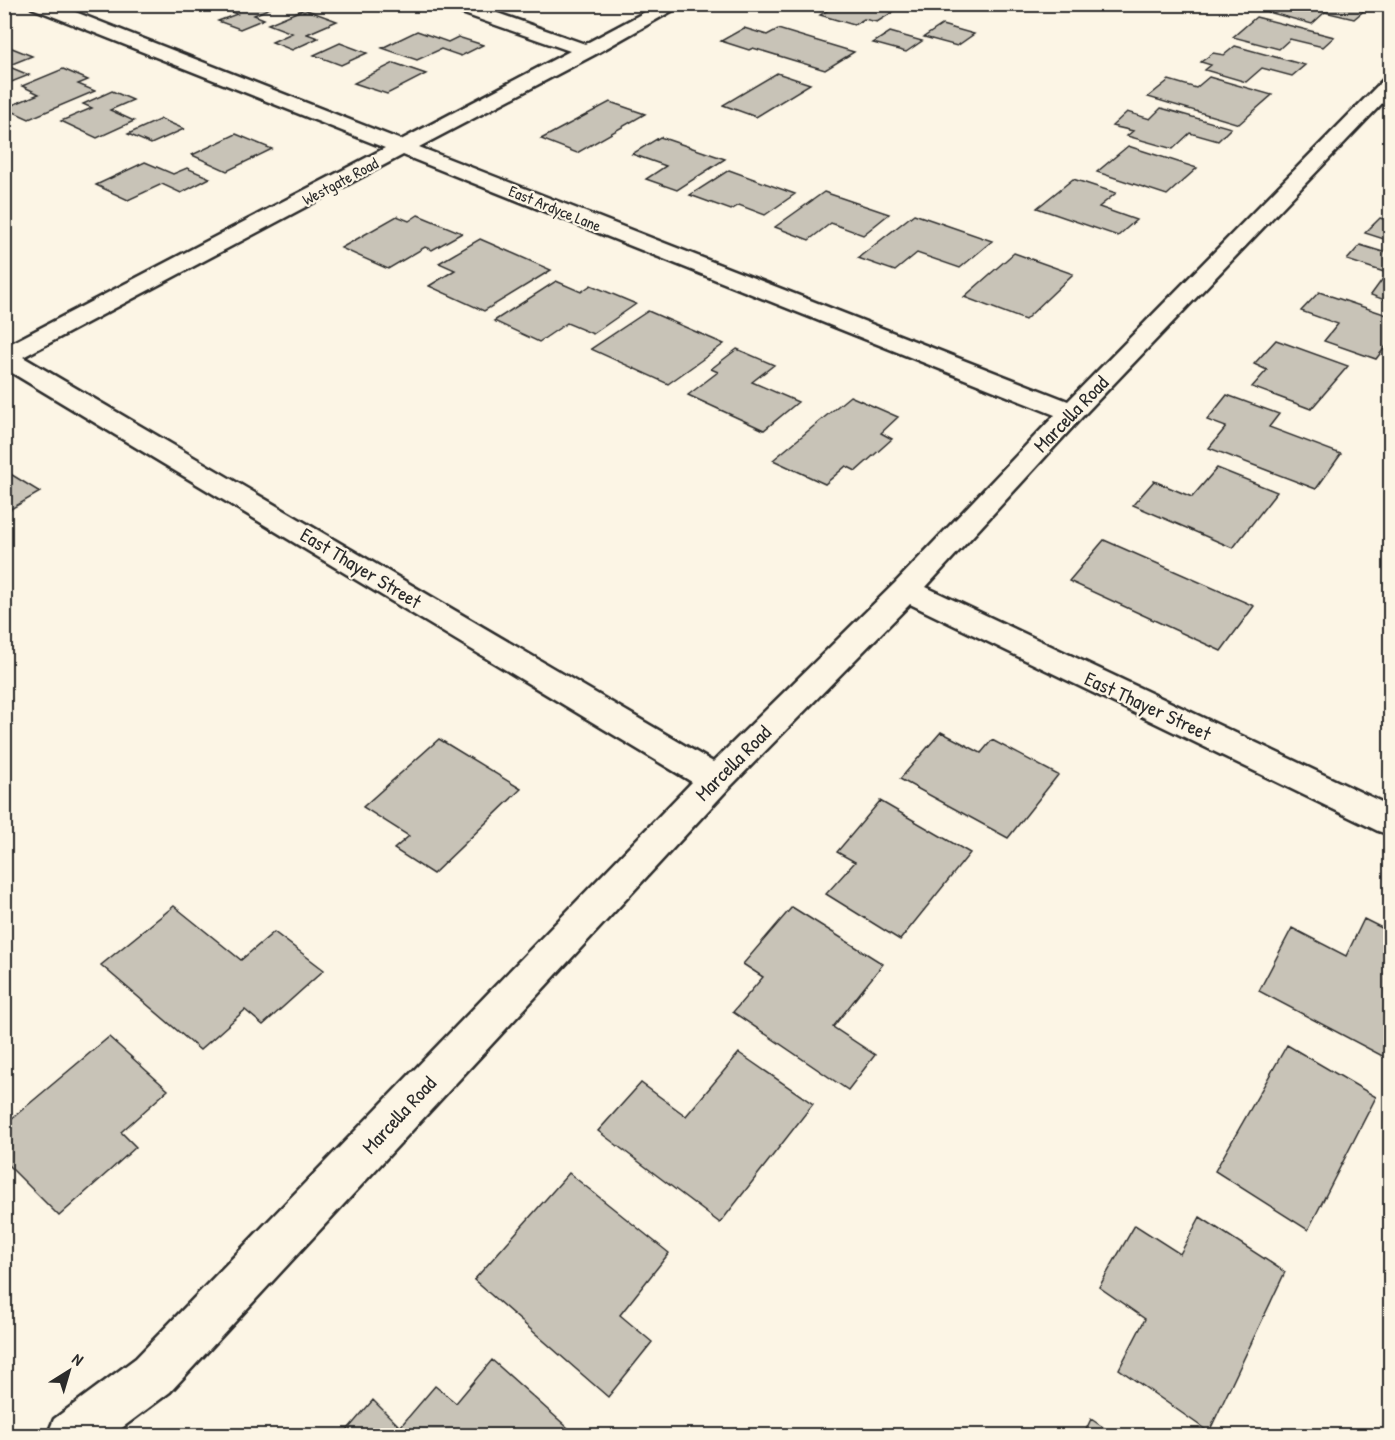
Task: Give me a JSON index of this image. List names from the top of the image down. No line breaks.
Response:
{"streets":{"street":["Westgate Road","East Ardyce Lane","Marcella Road","East Thayer Street"]},"crossings":[["Westgate Road","East Ardyce Lane"],["Westgate Road","East Thayer Street"],["East Ardyce Lane","Marcella Road"],["Marcella Road","East Thayer Street"]],"north":"top right"}
